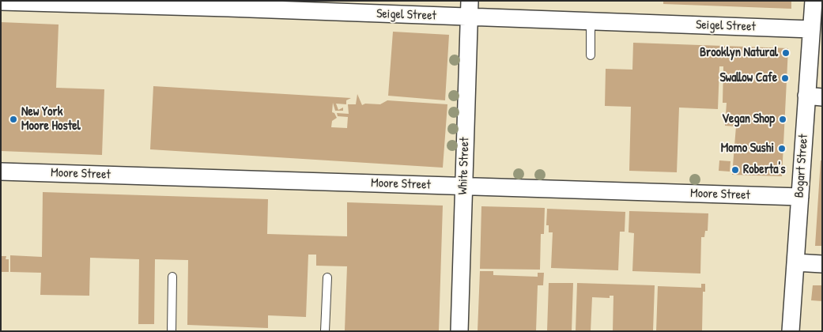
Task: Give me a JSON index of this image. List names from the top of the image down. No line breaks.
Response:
{"streets":{"street":["Seigel Street","White Street","Bogart Street","Moore Street"]},"crossings":[["Seigel Street","White Street"],["Seigel Street","Bogart Street"],["White Street","Moore Street"],["Bogart Street","Moore Street"]],"places":["Brooklyn Natural","Swallow Cafe","New York Moore Hostel","Vegan Shop","Momo Sushi","Roberta's"]}
